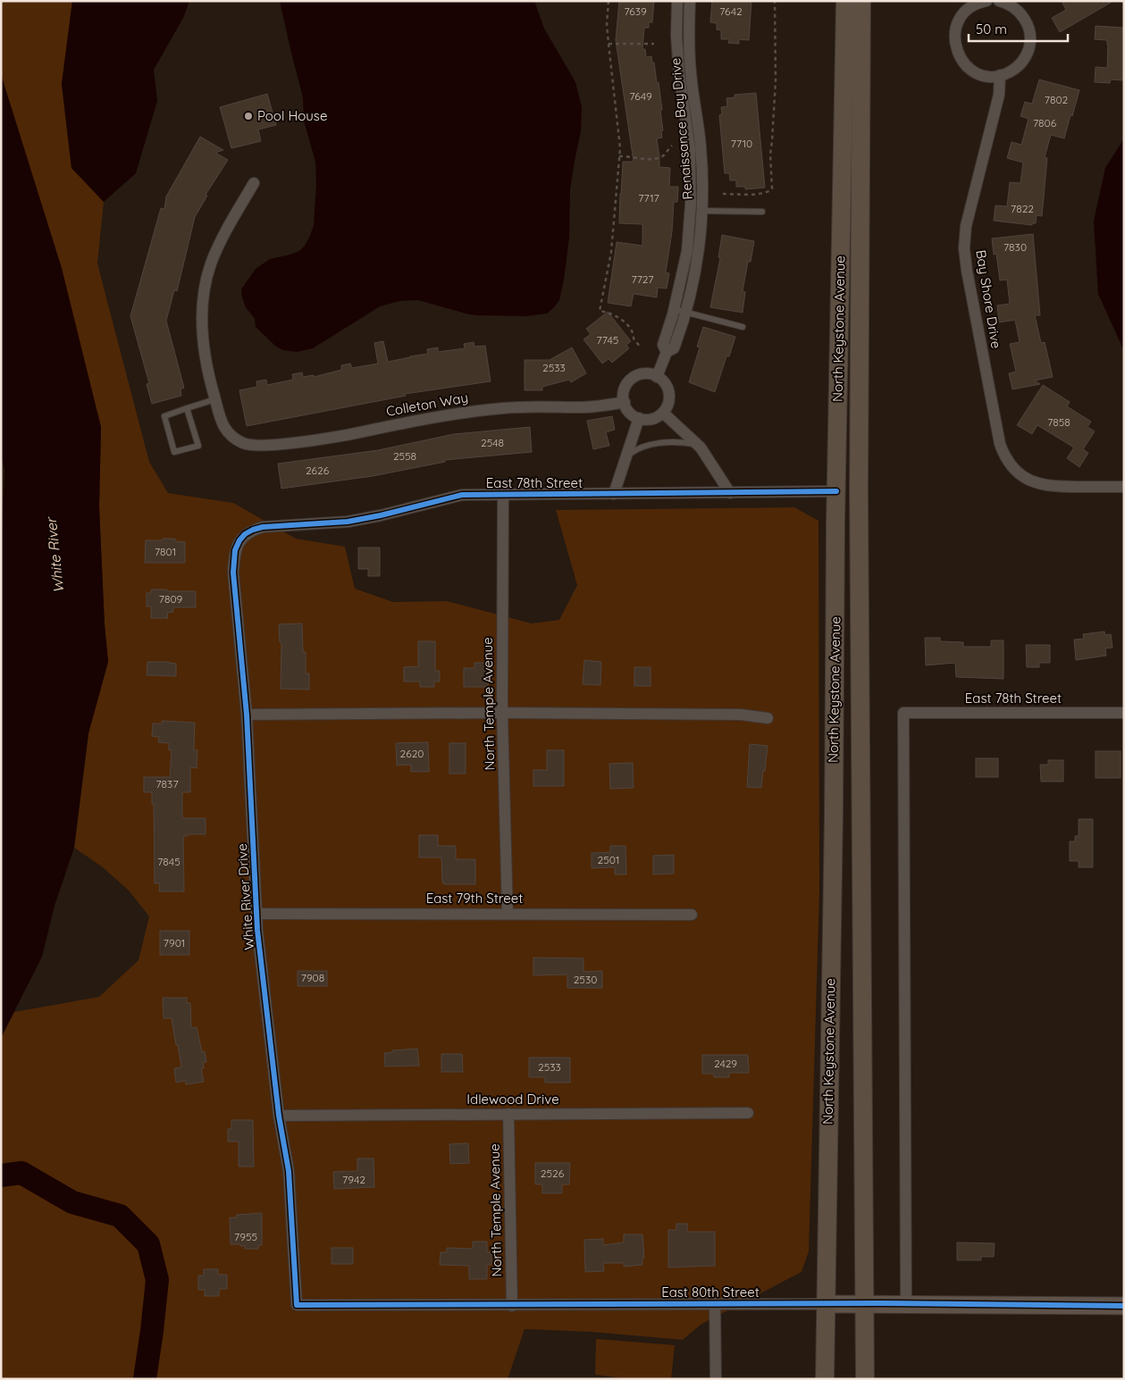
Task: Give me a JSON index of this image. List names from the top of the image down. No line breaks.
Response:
{"streets":{"main road":["North Keystone Avenue"],"street":["Renaissance Bay Drive","Bay Shore Drive","Colleton Way","East 78th Street","North Temple Avenue","White River Drive","East 79th Street","Idlewood Drive","East 80th Street"]},"crossings":[["Renaissance Bay Drive","Colleton Way"],["North Keystone Avenue","East 78th Street"],["North Keystone Avenue","East 80th Street"],["East 78th Street","North Temple Avenue"],["East 78th Street","White River Drive"],["East 78th Street","East 80th Street"],["North Temple Avenue","East 79th Street"],["North Temple Avenue","Idlewood Drive"],["North Temple Avenue","East 80th Street"],["White River Drive","East 79th Street"],["White River Drive","Idlewood Drive"],["White River Drive","East 80th Street"]],"water":["White River"],"places":["Pool House"],"house_numbers":["7639","7642","7649","7802","7806","7710","7717","7822","7830","7727","7745","2533","7858","2548","2558","2626","7801","7809","2620","7837","2501","7845","7901","7908","2530","2429","2533","2526","7942","7955"],"scale_bar":"50 m"}
